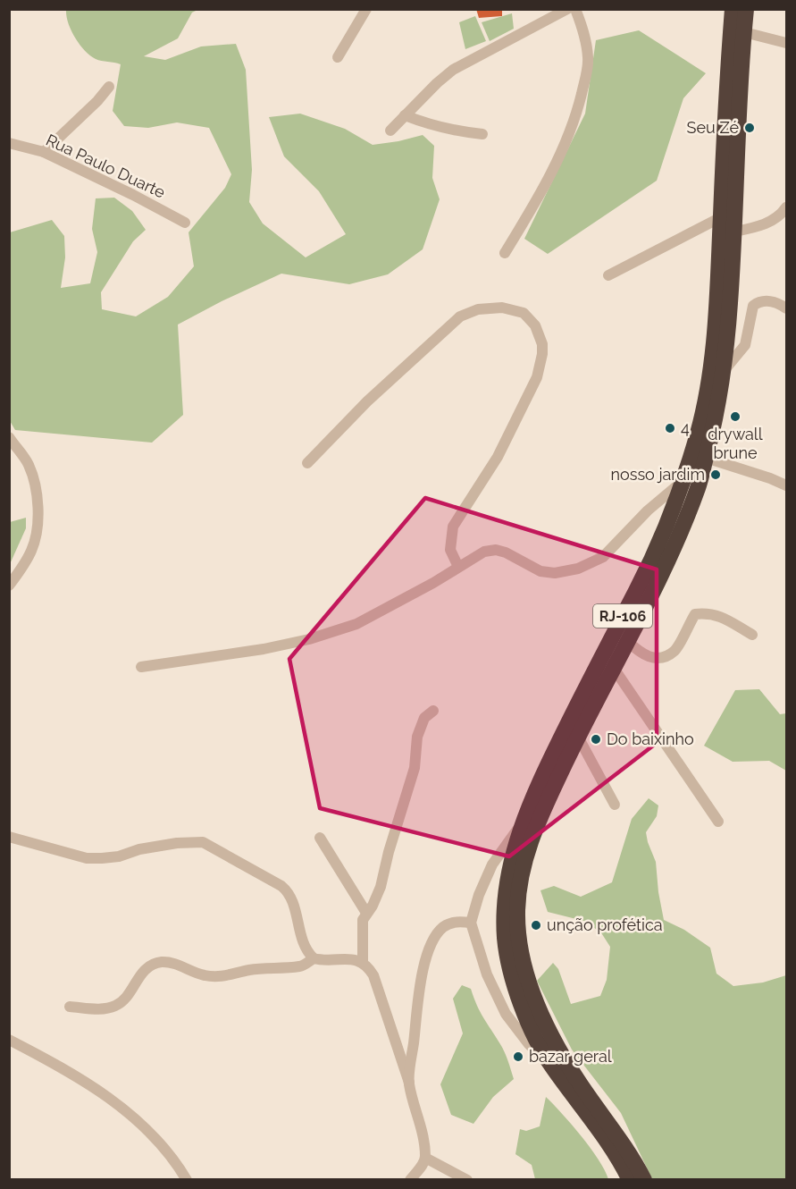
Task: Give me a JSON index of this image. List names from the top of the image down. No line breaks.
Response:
{"streets":{"highway":["RJ-106"],"street":["Rua Paulo Duarte"]},"places":["Seu Zé","drywall brune","4","nosso jardim","Do baixinho","unção profética","bazar geral"]}
